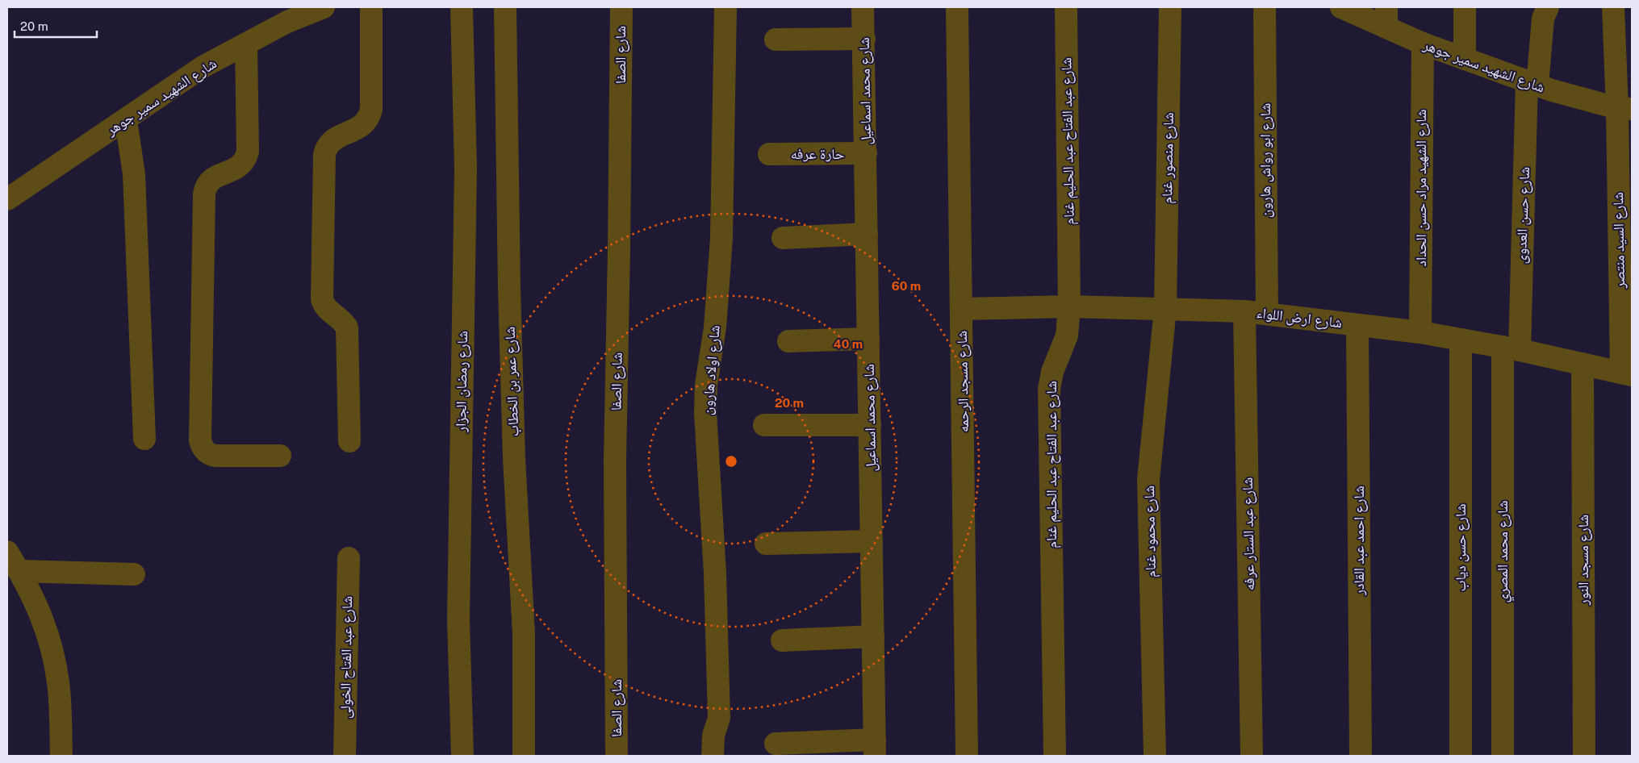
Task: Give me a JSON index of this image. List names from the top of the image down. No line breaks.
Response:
{"streets":{"street":["شارع الصفا","شارع الشهيد سمير جوهر","شارع محمد اسماعيل","شارع عبد الفتاح عبد الحليم غنام","حارة عرفه","شارع منصور غنام","شارع ابو رواش هارون","شارع الشهيد مراد حسن الحداد","شارع حسن العدوى","شارع السيد منتصر","شارع ارض اللواء","شارع اولاد هارون","شارع رمضان الجزار","شارع عمر بن الخطاب","شارع مسجد الرحمه","شارع محمود غنام","شارع عبد الستار عرفه","شارع احمد عبد القادر","شارع حسن دياب","شارع محمد المصري","شارع مسجد النور","شارع عبد الفتاح الخولى"]},"crossings":[["شارع الشهيد سمير جوهر","شارع الشهيد مراد حسن الحداد"],["شارع الشهيد سمير جوهر","شارع حسن العدوى"],["شارع الشهيد سمير جوهر","شارع السيد منتصر"],["شارع محمد اسماعيل","حارة عرفه"],["شارع عبد الفتاح عبد الحليم غنام","شارع ارض اللواء"],["شارع منصور غنام","شارع ارض اللواء"],["شارع منصور غنام","شارع محمود غنام"],["شارع ابو رواش هارون","شارع ارض اللواء"],["شارع الشهيد مراد حسن الحداد","شارع ارض اللواء"],["شارع حسن العدوى","شارع ارض اللواء"],["شارع حسن العدوى","شارع محمد المصري"],["شارع السيد منتصر","شارع ارض اللواء"],["شارع ارض اللواء","شارع مسجد الرحمه"],["شارع ارض اللواء","شارع محمود غنام"],["شارع ارض اللواء","شارع عبد الستار عرفه"],["شارع ارض اللواء","شارع احمد عبد القادر"],["شارع ارض اللواء","شارع حسن دياب"],["شارع ارض اللواء","شارع محمد المصري"],["شارع ارض اللواء","شارع مسجد النور"]],"scale_bar":"20 m","rings":["60 m","40 m","20 m"]}
